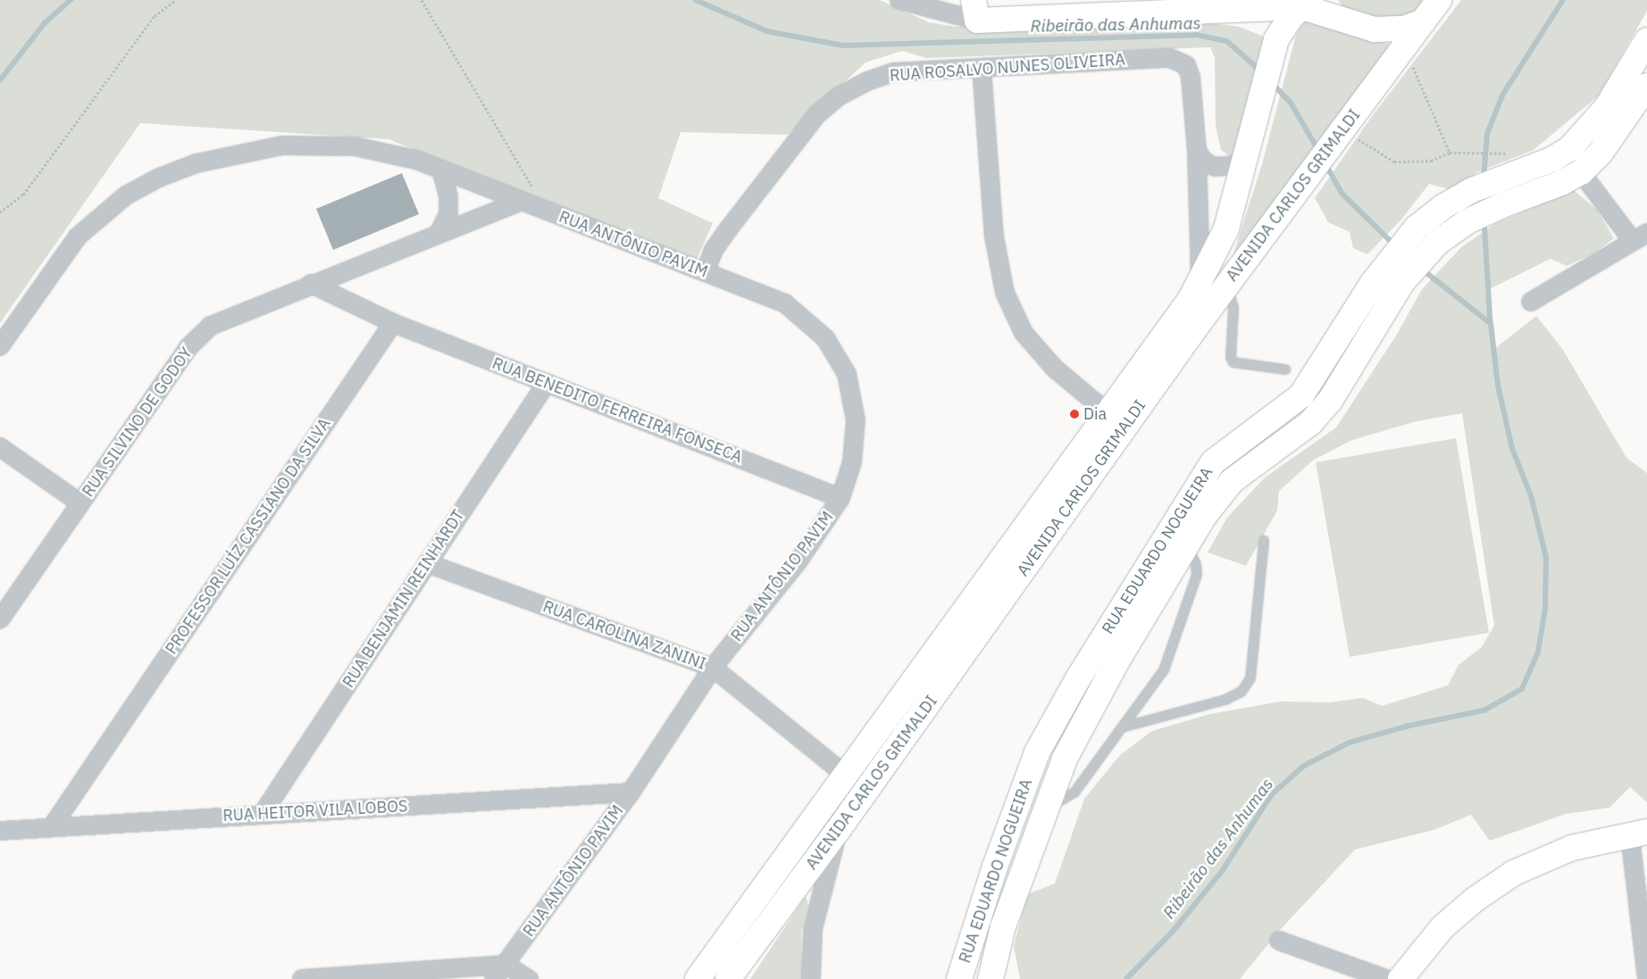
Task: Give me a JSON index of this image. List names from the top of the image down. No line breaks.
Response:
{"streets":{"main road":["AVENIDA CARLOS GRIMALDI","RUA EDUARDO NOGUEIRA"],"street":["RUA ROSALVO NUNES OLIVEIRA","RUA ANTÔNIO PAVIM","RUA BENEDITO FERREIRA FONSECA","RUA SILVINO DE GODOY","PROFESSOR LUÍZ CASSIANO DA SILVA","RUA BENJAMIN REINHARDT","RUA CAROLINA ZANINI","RUA HEITOR VILA LOBOS"]},"crossings":[["RUA ROSALVO NUNES OLIVEIRA","AVENIDA CARLOS GRIMALDI"],["RUA ROSALVO NUNES OLIVEIRA","RUA ANTÔNIO PAVIM"],["AVENIDA CARLOS GRIMALDI","RUA CAROLINA ZANINI"],["RUA ANTÔNIO PAVIM","RUA BENEDITO FERREIRA FONSECA"],["RUA ANTÔNIO PAVIM","RUA SILVINO DE GODOY"],["RUA ANTÔNIO PAVIM","RUA CAROLINA ZANINI"],["RUA ANTÔNIO PAVIM","RUA HEITOR VILA LOBOS"],["RUA BENEDITO FERREIRA FONSECA","PROFESSOR LUÍZ CASSIANO DA SILVA"],["RUA BENEDITO FERREIRA FONSECA","RUA BENJAMIN REINHARDT"],["PROFESSOR LUÍZ CASSIANO DA SILVA","RUA HEITOR VILA LOBOS"],["RUA BENJAMIN REINHARDT","RUA CAROLINA ZANINI"],["RUA BENJAMIN REINHARDT","RUA HEITOR VILA LOBOS"]],"water":["Ribeirão das Anhumas"],"places":["Dia"]}
